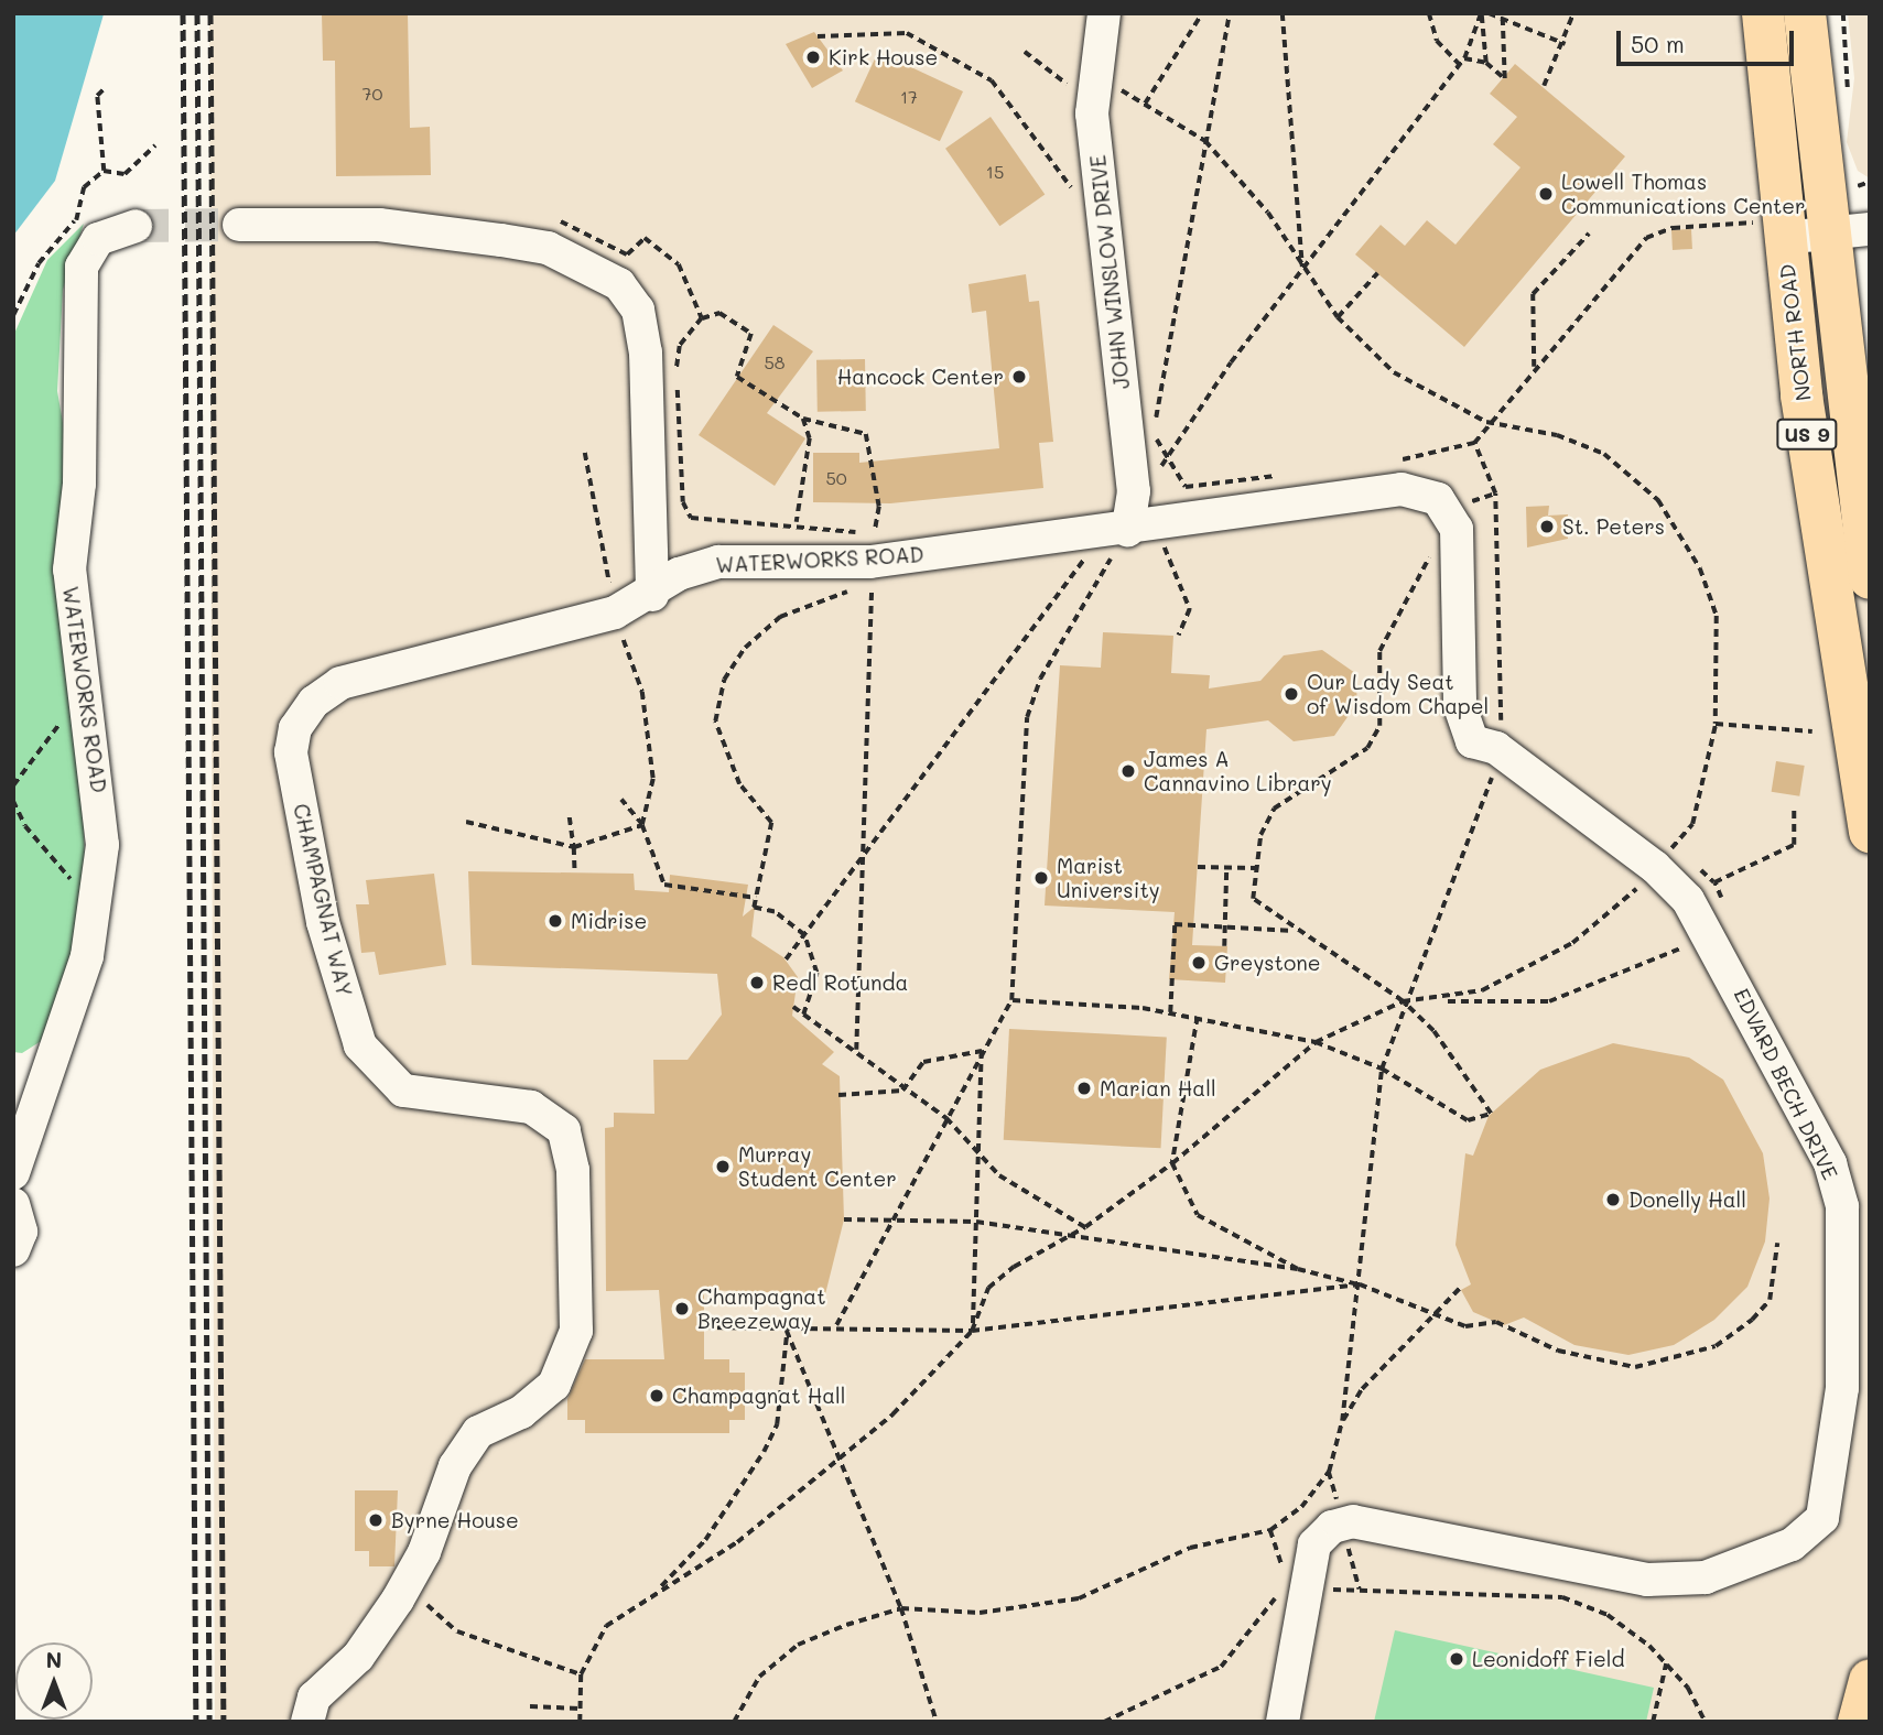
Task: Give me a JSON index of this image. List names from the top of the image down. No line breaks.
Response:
{"streets":{"highway":["NORTH ROAD","US 9"],"street":["JOHN WINSLOW DRIVE","WATERWORKS ROAD","CHAMPAGNAT WAY","EDVARD BECH DRIVE"]},"crossings":[["JOHN WINSLOW DRIVE","WATERWORKS ROAD"],["WATERWORKS ROAD","CHAMPAGNAT WAY"],["WATERWORKS ROAD","EDVARD BECH DRIVE"]],"places":["Kirk House","Lowell Thomas Communications Center","Hancock Center","St. Peters","Our Lady Seat of Wisdom Chapel","James A Cannavino Library","Marist University","Midrise","Greystone","Redl Rotunda","Marian Hall","Murray Student Center","Donelly Hall","Champagnat Breezeway","Champagnat Hall","Byrne House","Leonidoff Field"],"house_numbers":["70","17","15","58","50"],"scale_bar":"50 m","north":"top"}
